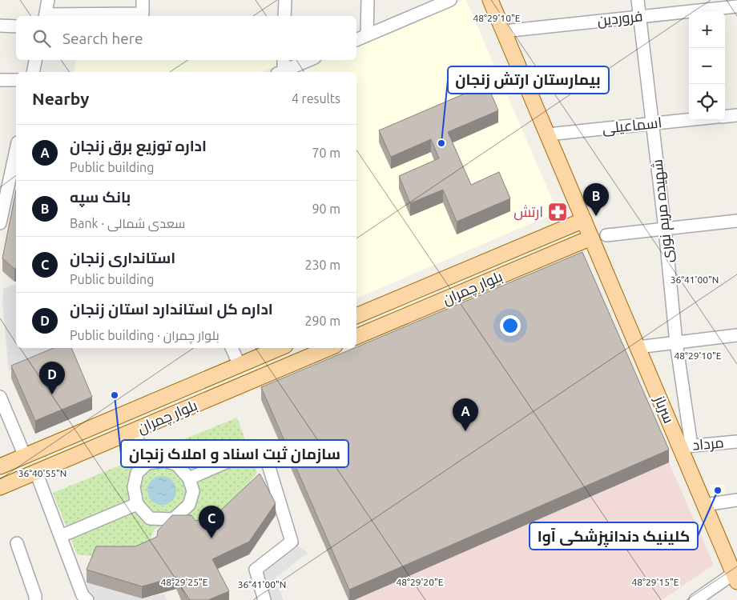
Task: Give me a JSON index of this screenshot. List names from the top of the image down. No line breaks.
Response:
{"streets":{"main road":["بلوار چمران","سرباز"],"street":["فروردین","اسماعیلی","شهیده مریم نوری","مرداد"]},"crossings":[["فروردین","شهیده مریم نوری"],["فروردین","سرباز"],["اسماعیلی","شهیده مریم نوری"],["اسماعیلی","سرباز"],["شهیده مریم نوری","سرباز"],["شهیده مریم نوری","مرداد"],["بلوار چمران","سرباز"],["سرباز","مرداد"]],"places":{"other":["بیمارستان ارتش زنجان","سازمان ثبت اسناد و املاک زنجان","کلینیک دندانپزشکی آوا"],"pharmacy":["ارتش"]},"page":{"map_buttons":["+","−"],"search":"Search here","heading":["Nearby","4 results"],"list":[{"mark":"A","name":"اداره توزیع برق زنجان","note":"Public building","value":"70 m"},{"mark":"B","name":"بانک سپه","note":"Bank · سعدی شمالی","value":"90 m"},{"mark":"C","name":"استانداری زنجان","note":"Public building","value":"230 m"},{"mark":"D","name":"اداره کل استاندارد استان زنجان","note":"Public building · بلوار چمران","value":"290 m"}],"pins":["B","D","A","C"]},"coordinates":["48°29'10\"E","36°41'00\"N","36°40'55\"N","48°29'25\"E","48°29'20\"E","48°29'15\"E"]}
